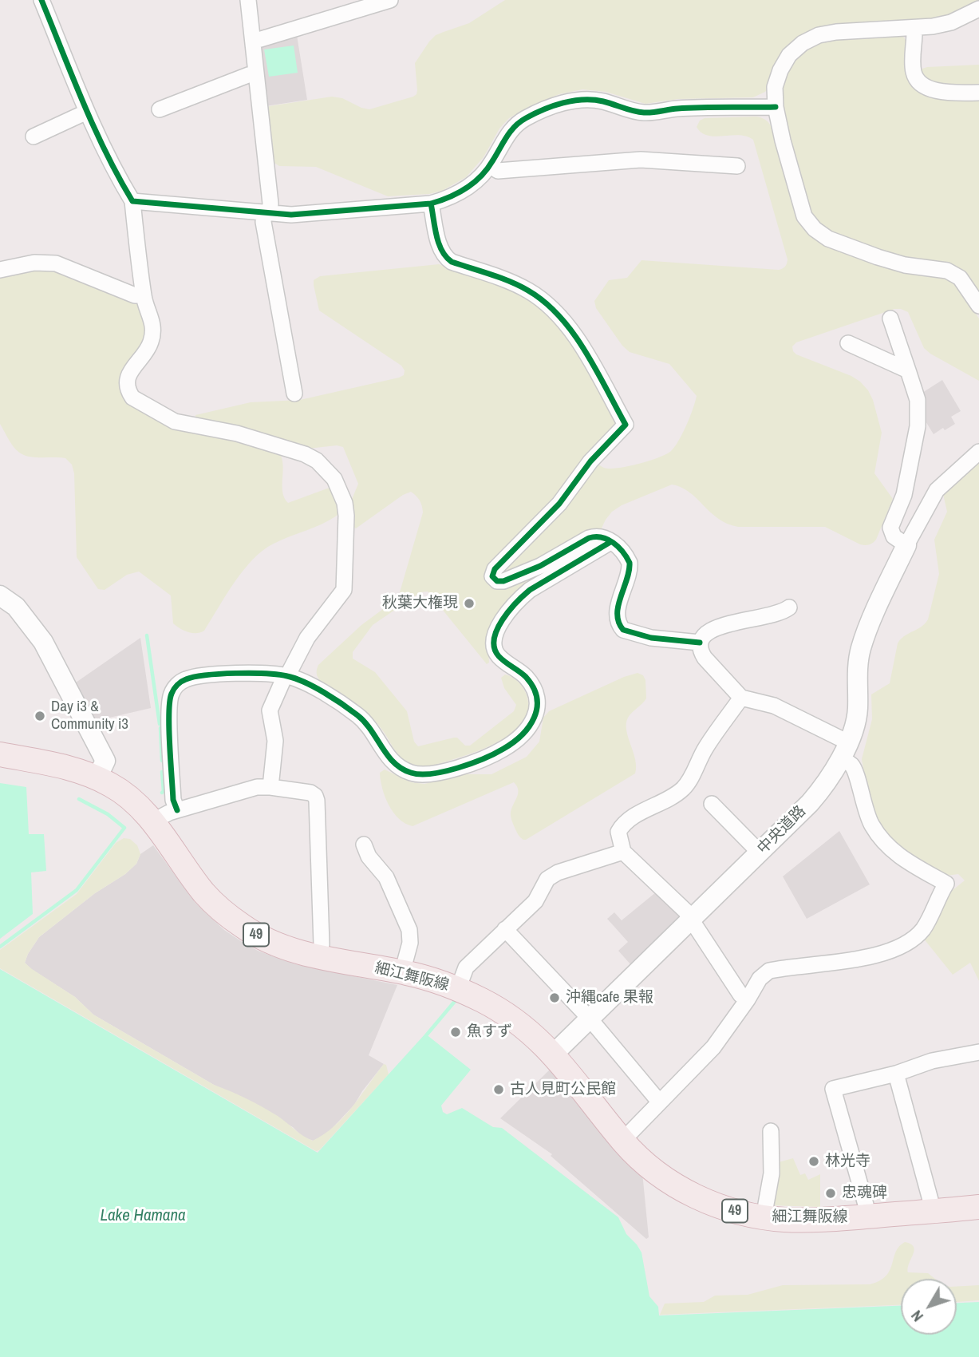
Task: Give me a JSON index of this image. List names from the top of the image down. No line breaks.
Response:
{"streets":{"main road":["49","細江舞阪線"],"street":["中央道路"]},"crossings":[["中央道路","細江舞阪線"]],"water":["Lake Hamana"],"places":["秋葉大権現","Day i3 & Community i3","沖縄cafe 果報","魚すず","古人見町公民館","林光寺","忠魂碑"],"north":"bottom left"}
